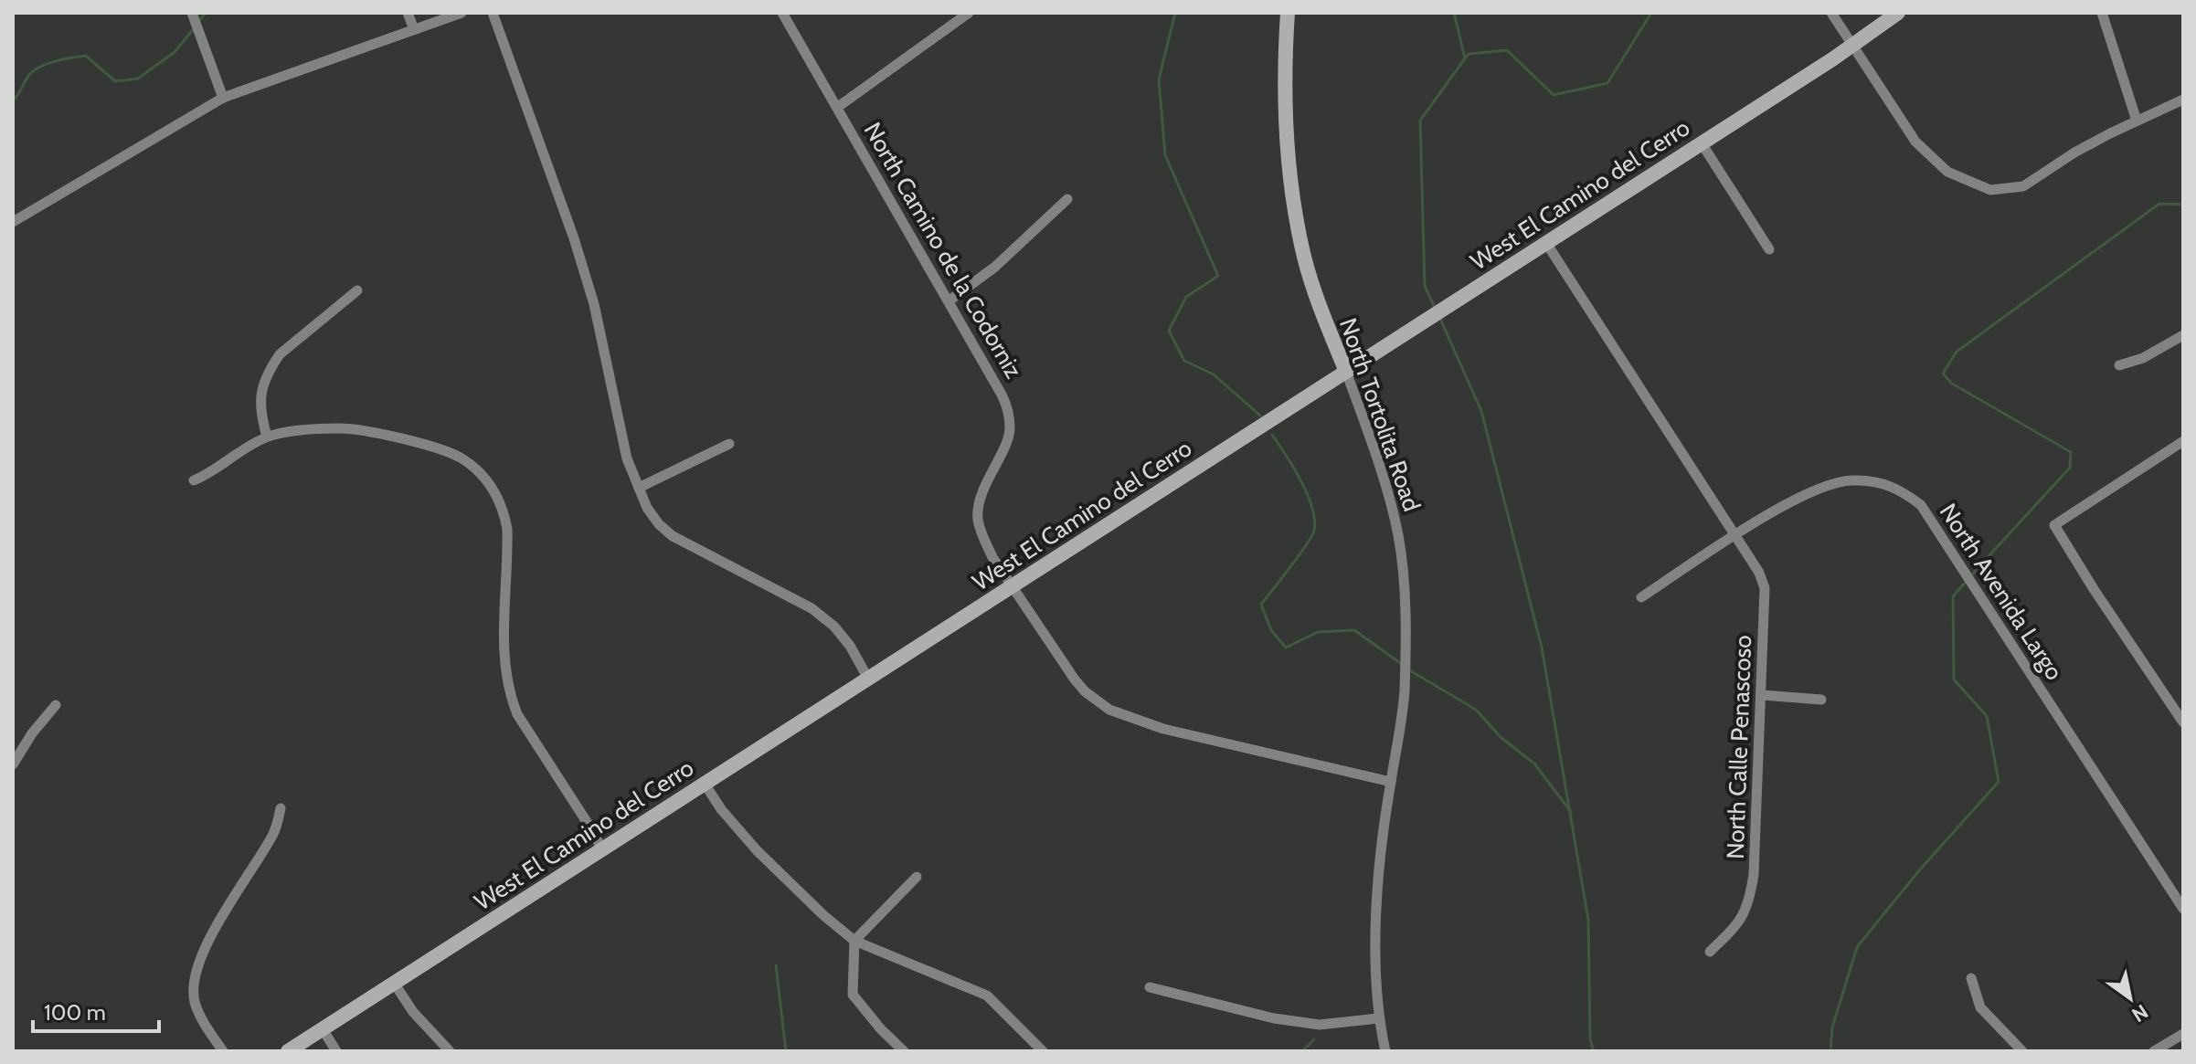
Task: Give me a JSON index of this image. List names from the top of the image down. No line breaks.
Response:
{"streets":{"street":["West El Camino del Cerro","North Camino de la Codorniz","North Tortolita Road","North Avenida Largo","North Calle Penascoso"]},"crossings":[["West El Camino del Cerro","North Camino de la Codorniz"],["West El Camino del Cerro","North Tortolita Road"],["North Camino de la Codorniz","North Tortolita Road"],["North Avenida Largo","North Calle Penascoso"]],"scale_bar":"100 m","north":"bottom right"}
